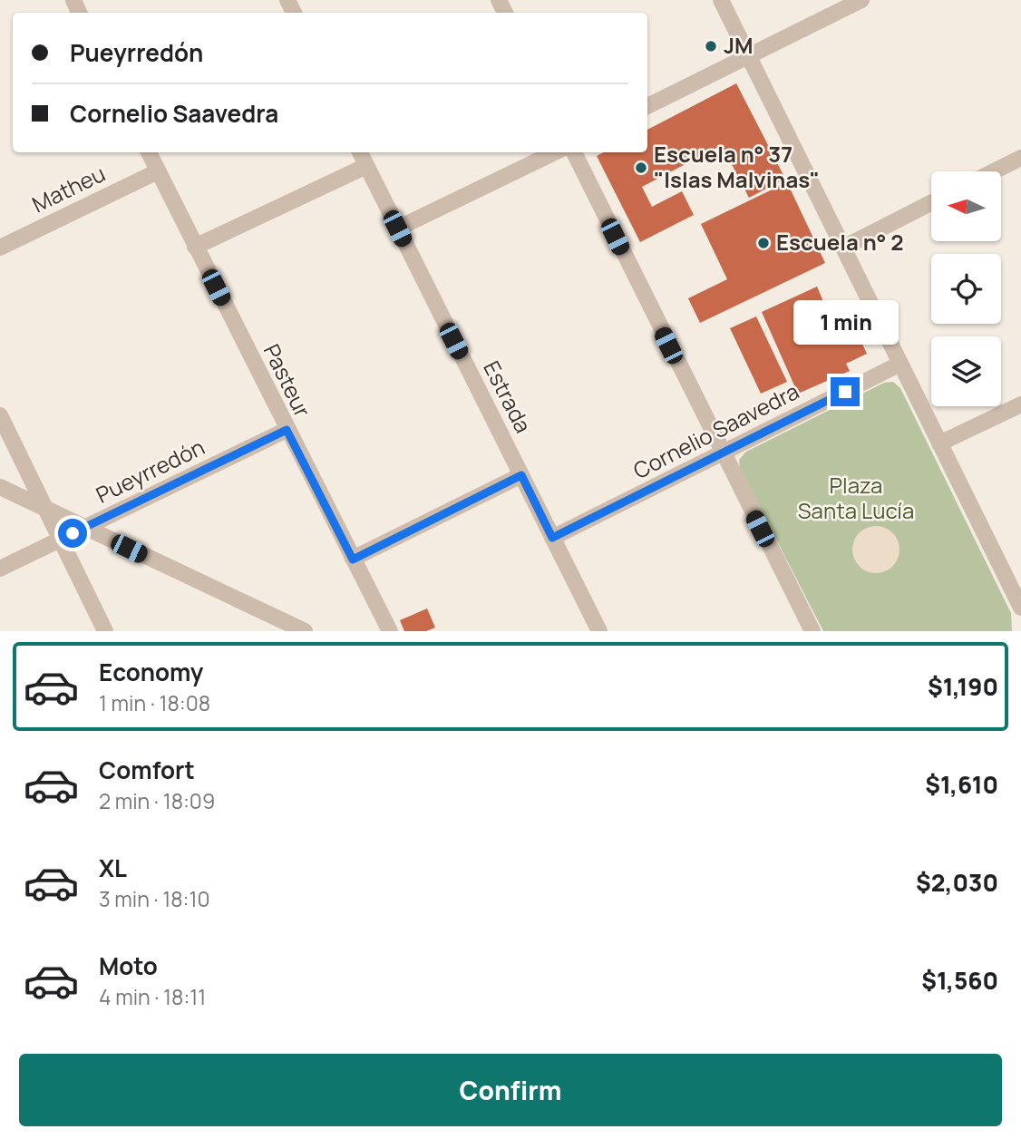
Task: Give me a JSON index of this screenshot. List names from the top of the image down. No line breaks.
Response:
{"streets":{"street":["Matheu","Pasteur","Estrada","Cornelio Saavedra","Pueyrredón"]},"crossings":[["Matheu","Pasteur"],["Pasteur","Pueyrredón"],["Estrada","Cornelio Saavedra"]],"parks":["Plaza Santa Lucía"],"places":["JM","Escuela n° 37 \"Islas Malvinas\"","Escuela n° 2"],"north":"left","page":{"banner":["Pueyrredón","Cornelio Saavedra"],"bubble":"1 min","list":[{"name":"Economy","note":"1 min · 18:08","value":"$1,190"},{"name":"Comfort","note":"2 min · 18:09","value":"$1,610"},{"name":"XL","note":"3 min · 18:10","value":"$2,030"},{"name":"Moto","note":"4 min · 18:11","value":"$1,560"}],"buttons":"Confirm"}}
